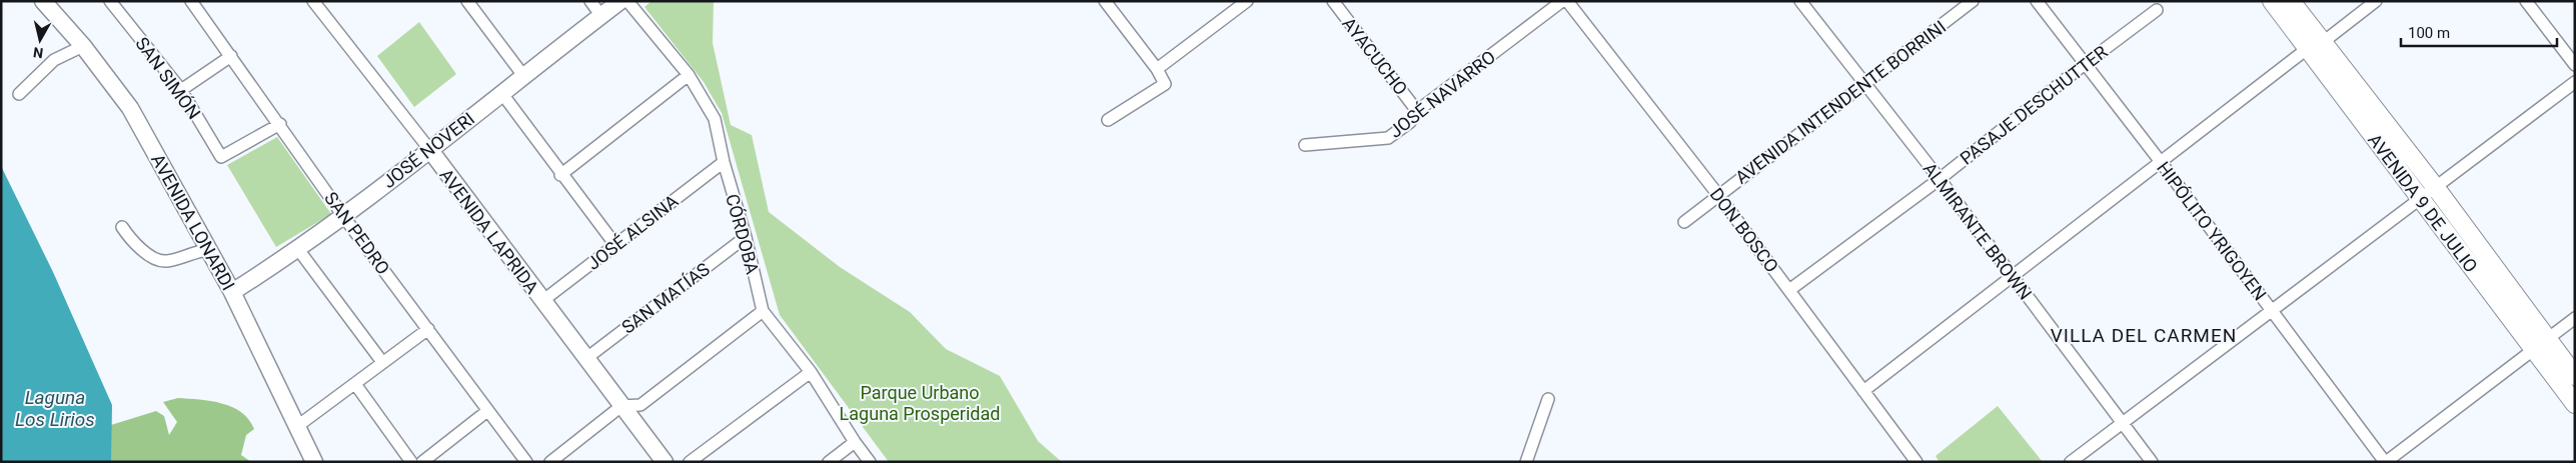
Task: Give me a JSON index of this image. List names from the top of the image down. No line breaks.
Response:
{"streets":{"main road":["AVENIDA 9 DE JULIO"],"street":["AYACUCHO","SAN SIMÓN","JOSÉ NAVARRO","AVENIDA INTENDENTE BORRINI","PASAJE DESCHUTTER","JOSÉ NOVERI","AVENIDA LONARDI","DON BOSCO","AVENIDA LAPRIDA","ALMIRANTE BROWN","HIPÓLITO YRIGOYEN","JOSÉ ALSINA","SAN PEDRO","CÓRDOBA","SAN MATÍAS"]},"crossings":[["AYACUCHO","JOSÉ NAVARRO"],["SAN SIMÓN","SAN PEDRO"],["AVENIDA INTENDENTE BORRINI","DON BOSCO"],["AVENIDA INTENDENTE BORRINI","ALMIRANTE BROWN"],["PASAJE DESCHUTTER","DON BOSCO"],["PASAJE DESCHUTTER","ALMIRANTE BROWN"],["PASAJE DESCHUTTER","HIPÓLITO YRIGOYEN"],["JOSÉ NOVERI","AVENIDA LONARDI"],["JOSÉ NOVERI","AVENIDA LAPRIDA"],["JOSÉ NOVERI","SAN PEDRO"],["AVENIDA LAPRIDA","JOSÉ ALSINA"],["AVENIDA LAPRIDA","SAN MATÍAS"],["JOSÉ ALSINA","CÓRDOBA"],["CÓRDOBA","SAN MATÍAS"]],"districts":["VILLA DEL CARMEN"],"water":["Laguna Los Lirios"],"parks":["Parque Urbano Laguna Prosperidad"],"scale_bar":"100 m","north":"bottom"}
